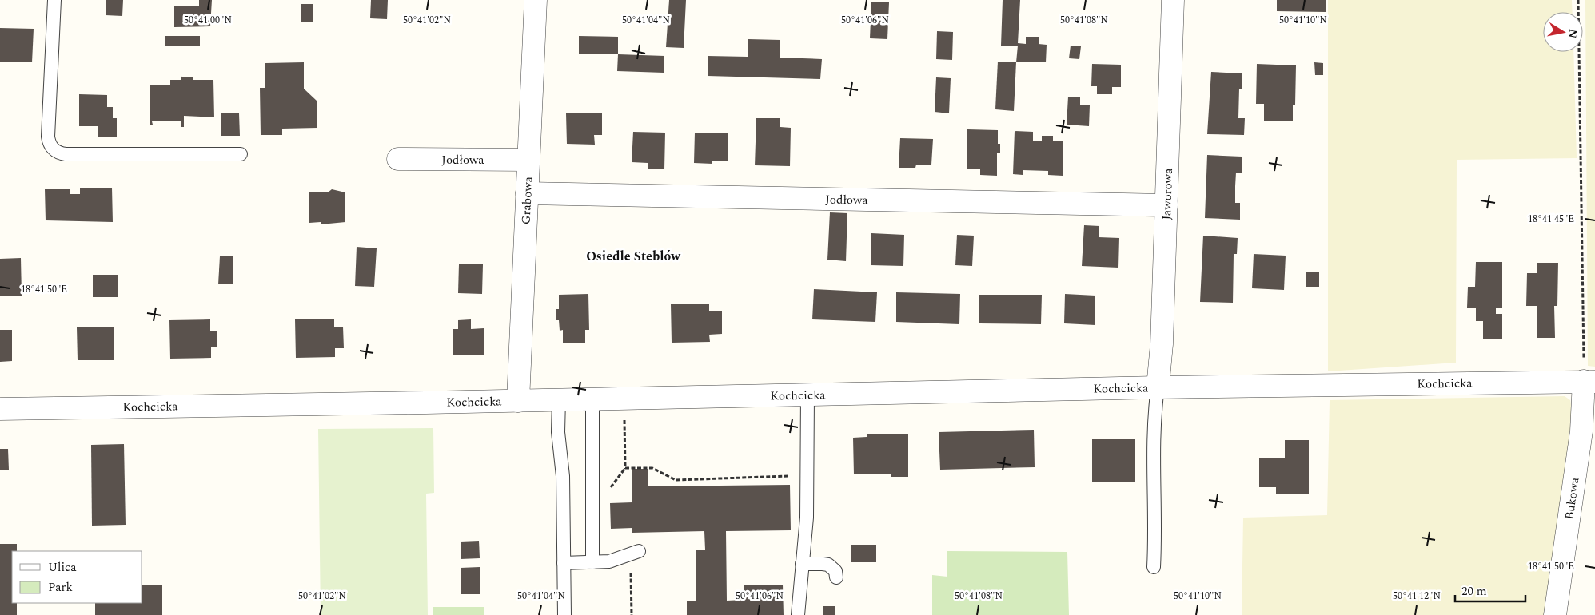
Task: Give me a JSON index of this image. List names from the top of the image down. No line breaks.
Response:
{"streets":{"street":["Jodłowa","Jaworowa","Grabowa","Kochcicka","Bukowa"]},"crossings":[["Jodłowa","Jaworowa"],["Jodłowa","Grabowa"],["Jaworowa","Kochcicka"],["Grabowa","Kochcicka"],["Kochcicka","Bukowa"]],"districts":["Osiedle Steblów"],"legend":["Ulica","Park"],"scale_bar":"20 m","north":"right","coordinates":["50°41'00\"N","50°41'02\"N","50°41'06\"N","50°41'08\"N","50°41'10\"N","50°41'04\"N","18°41'45\"E","18°41'50\"E","50°41'12\"N"]}
